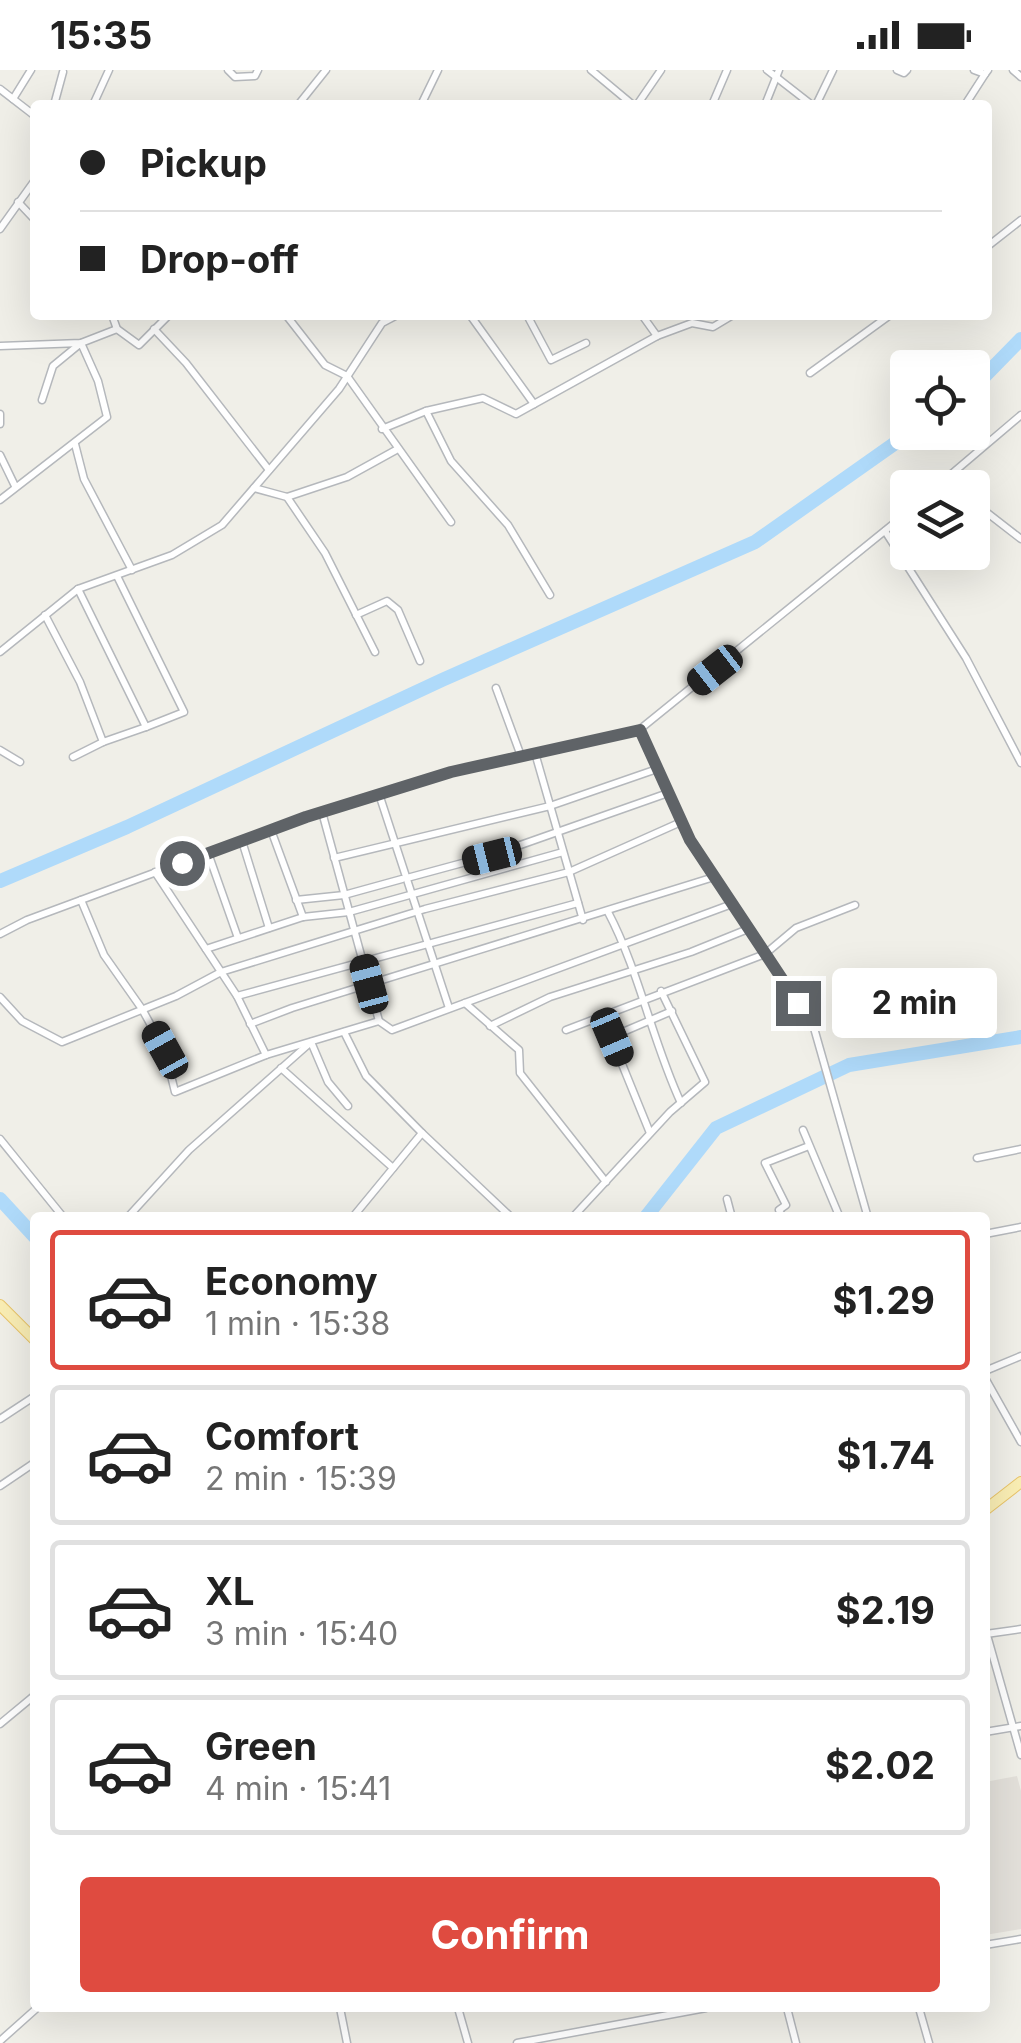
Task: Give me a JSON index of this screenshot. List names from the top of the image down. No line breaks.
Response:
{"page":{"status":"15:35","banner":["Pickup","Drop-off"],"bubble":"2 min","list":[{"name":"Economy","note":"1 min · 15:38","value":"$1.29"},{"name":"Comfort","note":"2 min · 15:39","value":"$1.74"},{"name":"XL","note":"3 min · 15:40","value":"$2.19"},{"name":"Green","note":"4 min · 15:41","value":"$2.02"}],"buttons":"Confirm"}}
